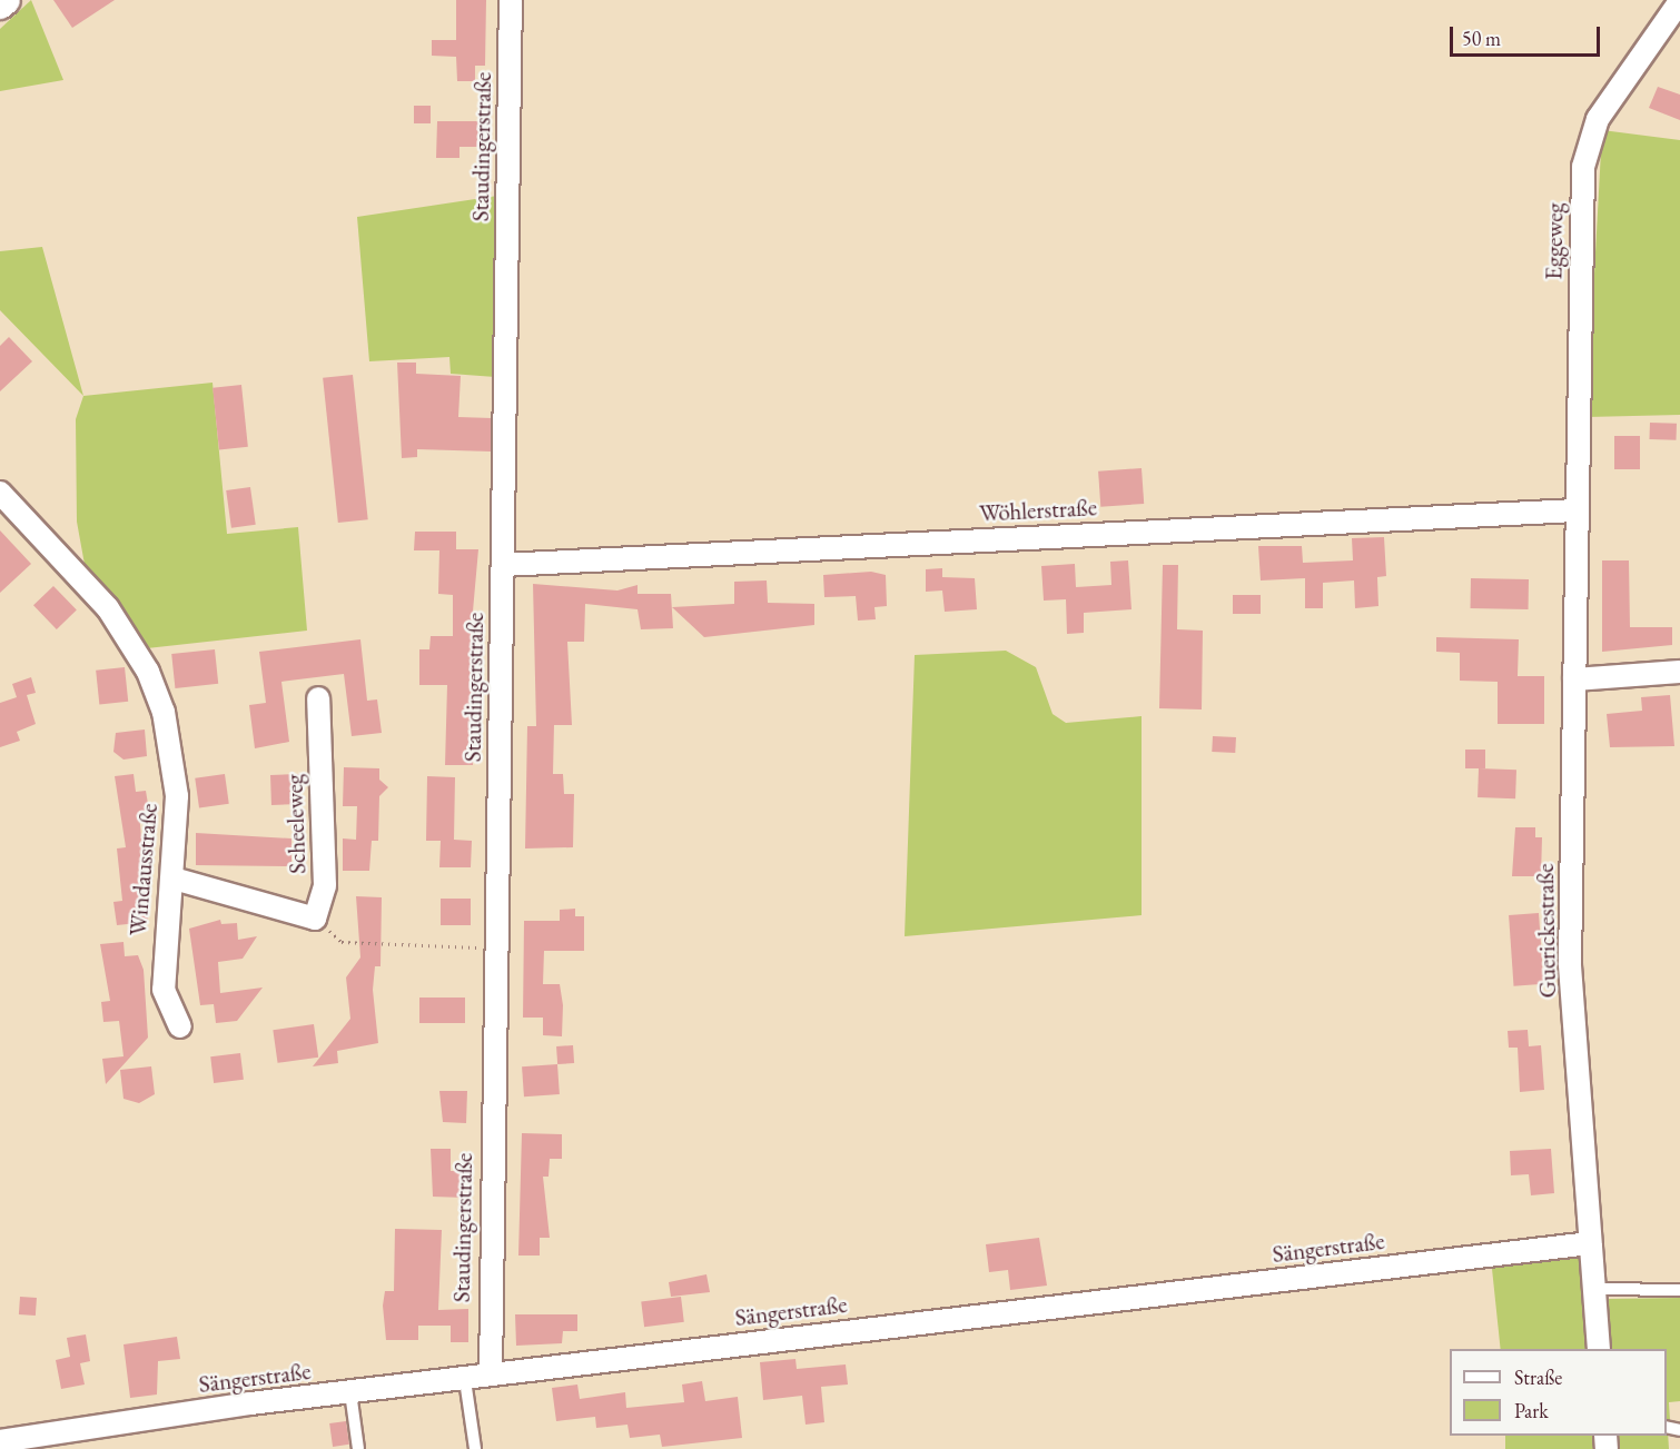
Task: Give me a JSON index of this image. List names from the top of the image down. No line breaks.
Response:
{"streets":{"street":["Staudingerstraße","Eggeweg","Wöhlerstraße","Scheeleweg","Windausstraße","Guerickestraße","Sängerstraße"]},"crossings":[["Staudingerstraße","Wöhlerstraße"],["Staudingerstraße","Sängerstraße"],["Eggeweg","Wöhlerstraße"],["Eggeweg","Guerickestraße"],["Wöhlerstraße","Guerickestraße"],["Guerickestraße","Sängerstraße"]],"legend":["Straße","Park"],"scale_bar":"50 m"}
